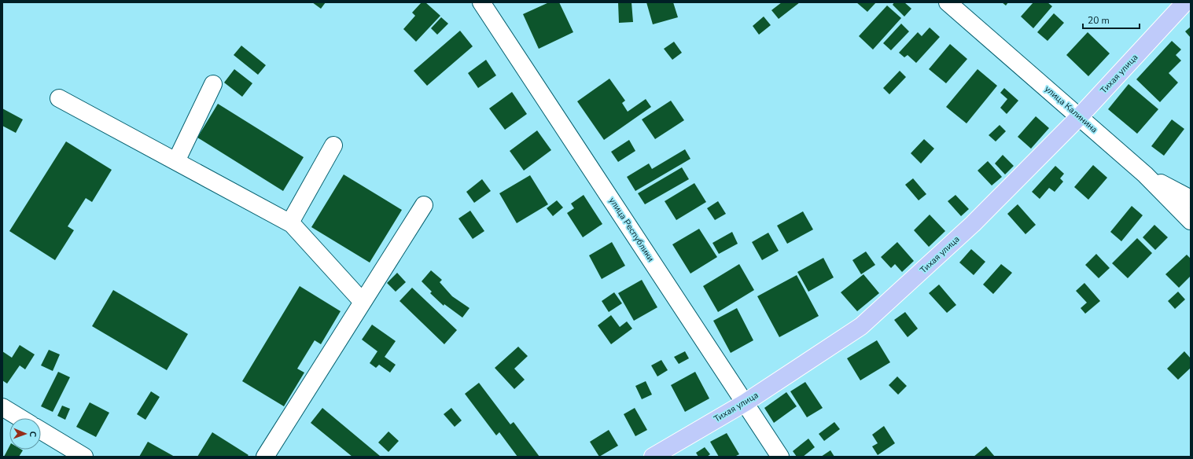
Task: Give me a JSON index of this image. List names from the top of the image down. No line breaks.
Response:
{"streets":{"main road":["Тихая улица"],"street":["улица Калинина","улица Республики"]},"crossings":[["Тихая улица","улица Калинина"],["Тихая улица","улица Республики"]],"scale_bar":"20 m","north":"right"}
